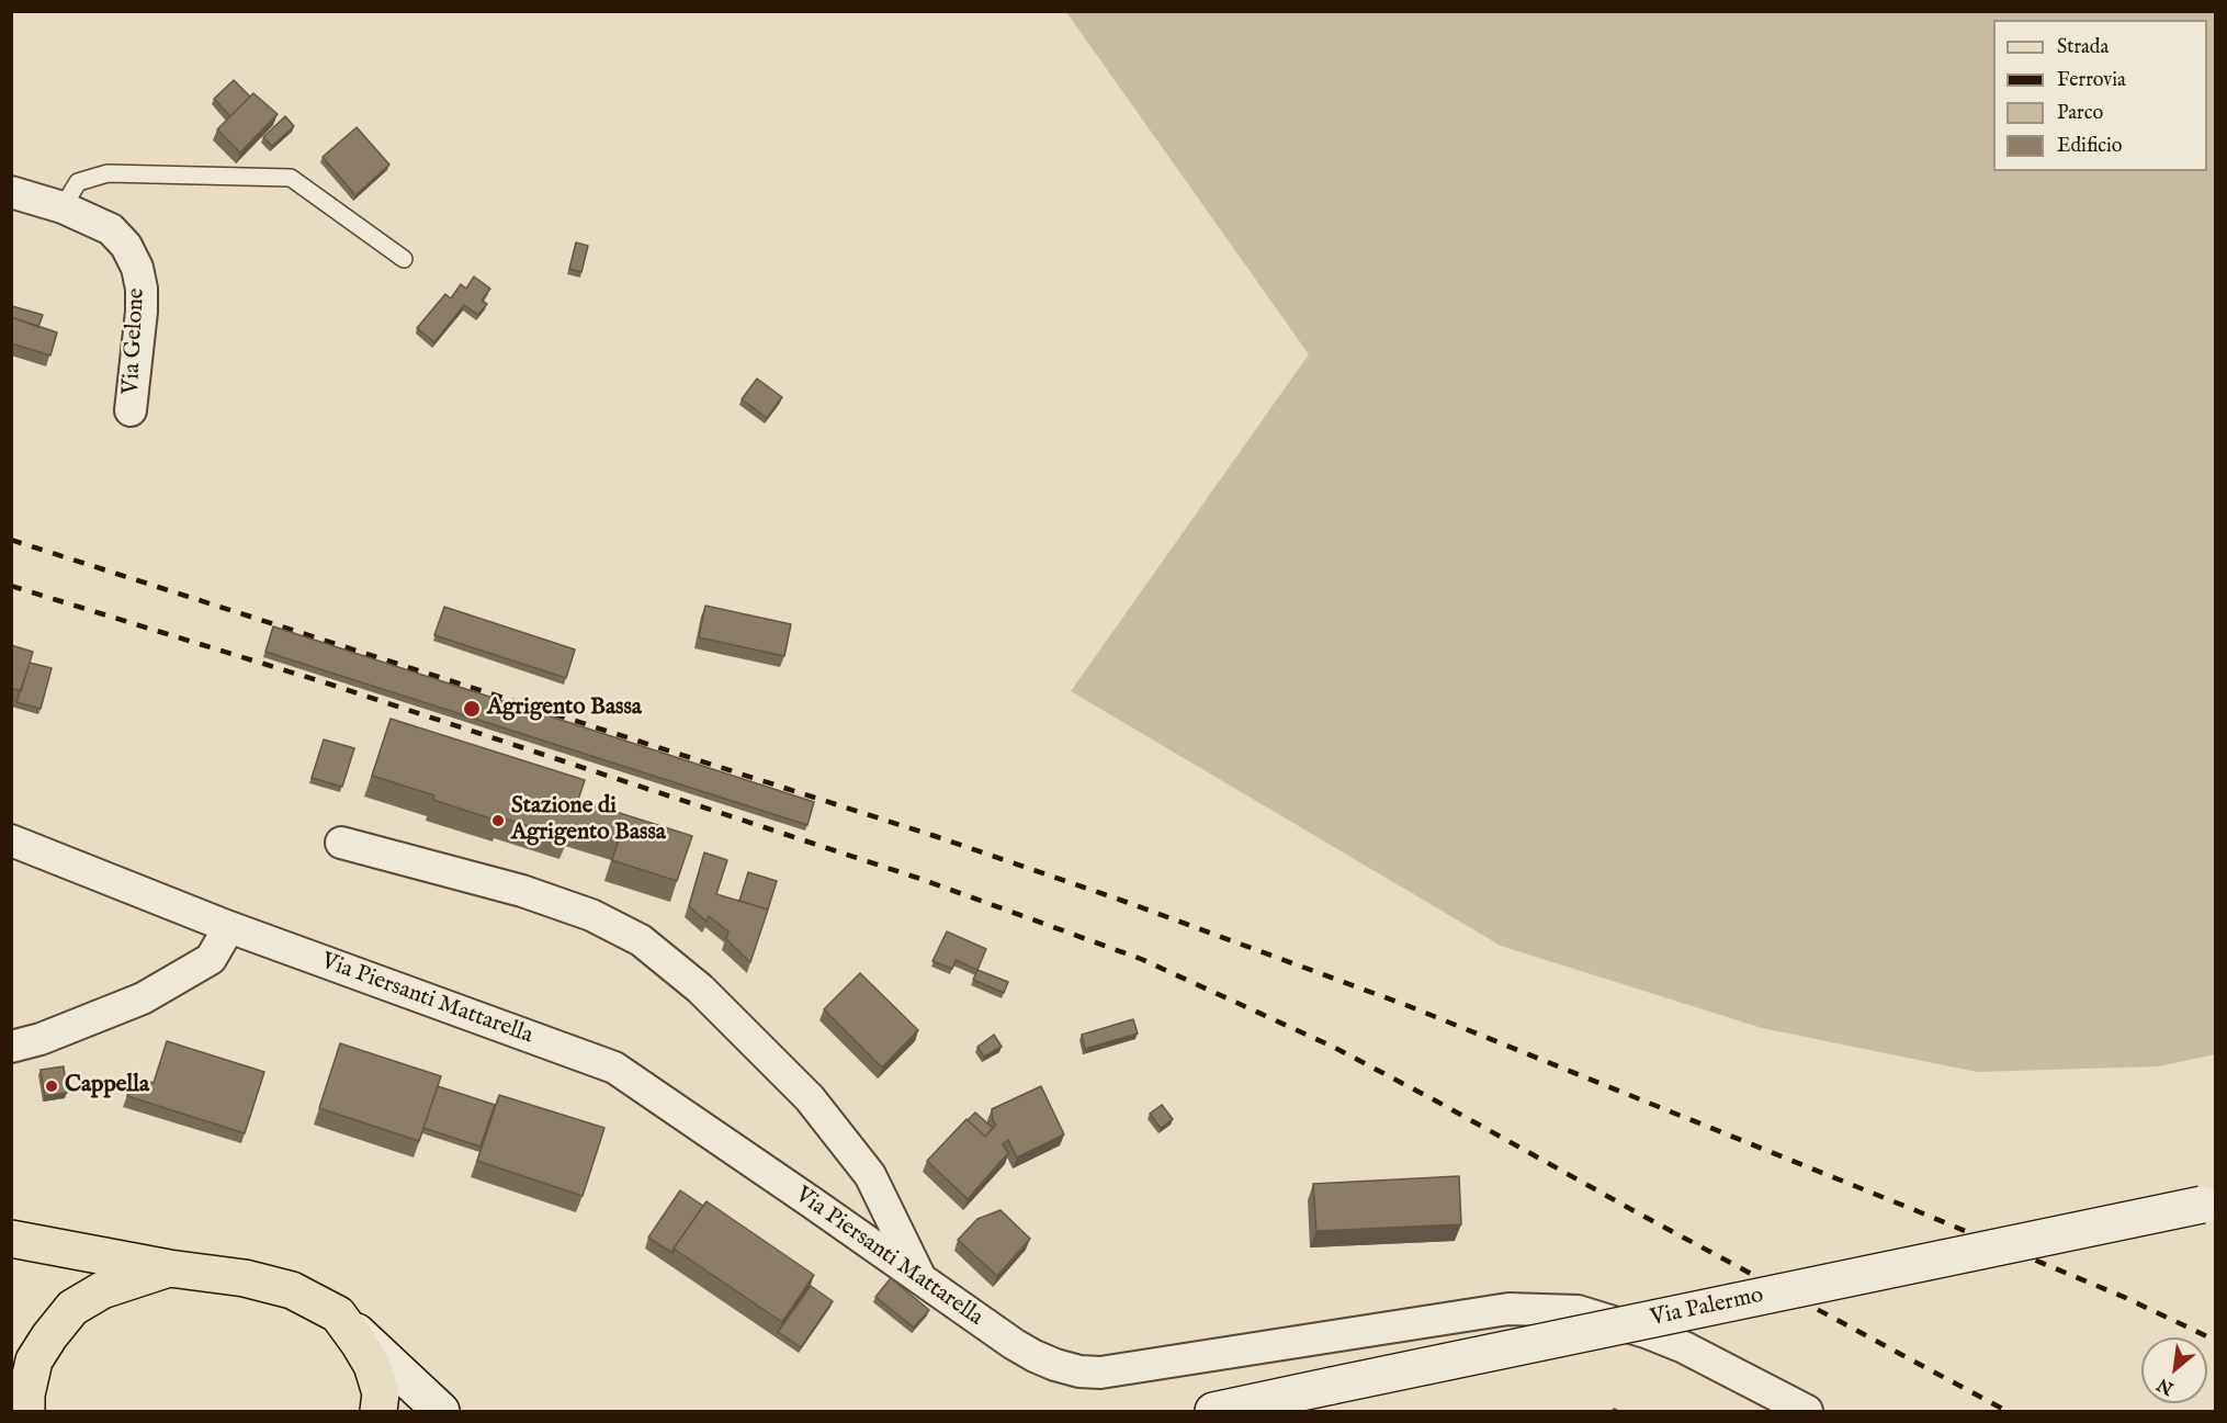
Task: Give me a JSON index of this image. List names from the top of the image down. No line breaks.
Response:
{"streets":{"main road":["Via Palermo"],"street":["Via Gelone","Via Piersanti Mattarella"]},"places":["Agrigento Bassa","Stazione di Agrigento Bassa","Cappella"],"legend":["Strada","Ferrovia","Parco","Edificio"],"north":"bottom left"}
